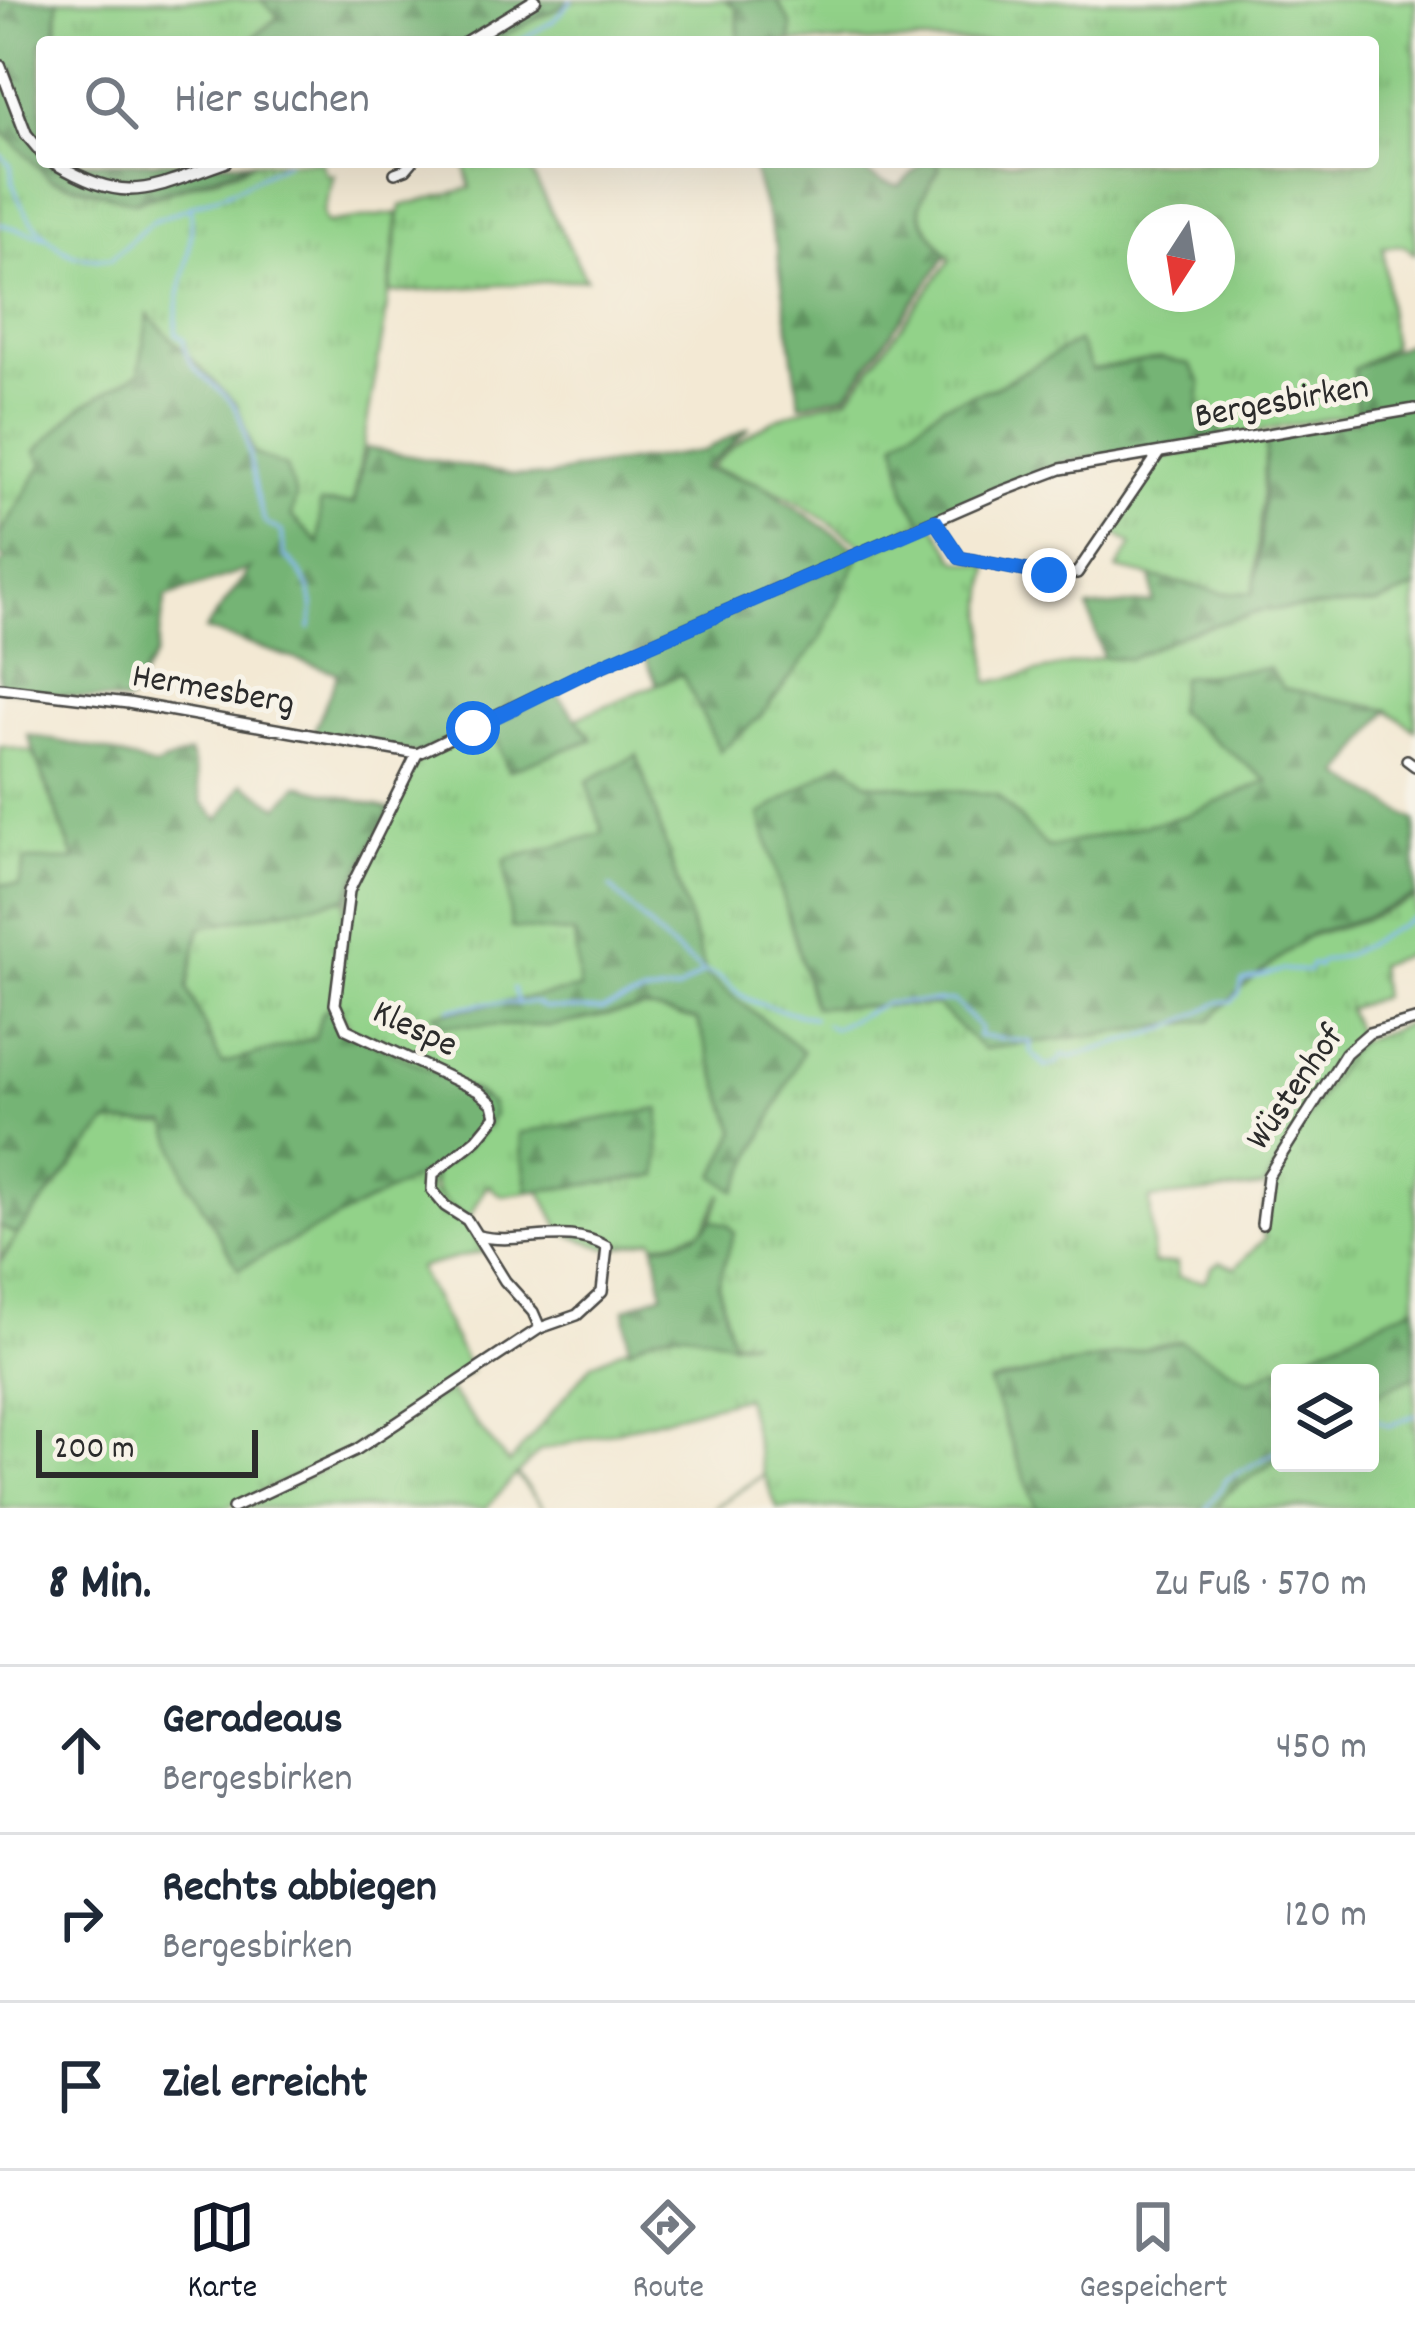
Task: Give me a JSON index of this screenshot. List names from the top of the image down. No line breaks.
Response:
{"streets":{"street":["Bergesbirken","Hermesberg","Klespe","Wüstenhof"]},"crossings":[["Bergesbirken","Hermesberg"],["Bergesbirken","Klespe"],["Hermesberg","Klespe"]],"scale_bar":"200 m","north":"bottom","page":{"search":"Hier suchen","scale":"200 m","heading":["8 Min.","Zu Fuß · 570 m"],"list":[["Geradeaus","Bergesbirken","450 m"],["Rechts abbiegen","Bergesbirken","120 m"],"Ziel erreicht"],"nav":["Karte","Route","Gespeichert"]}}
